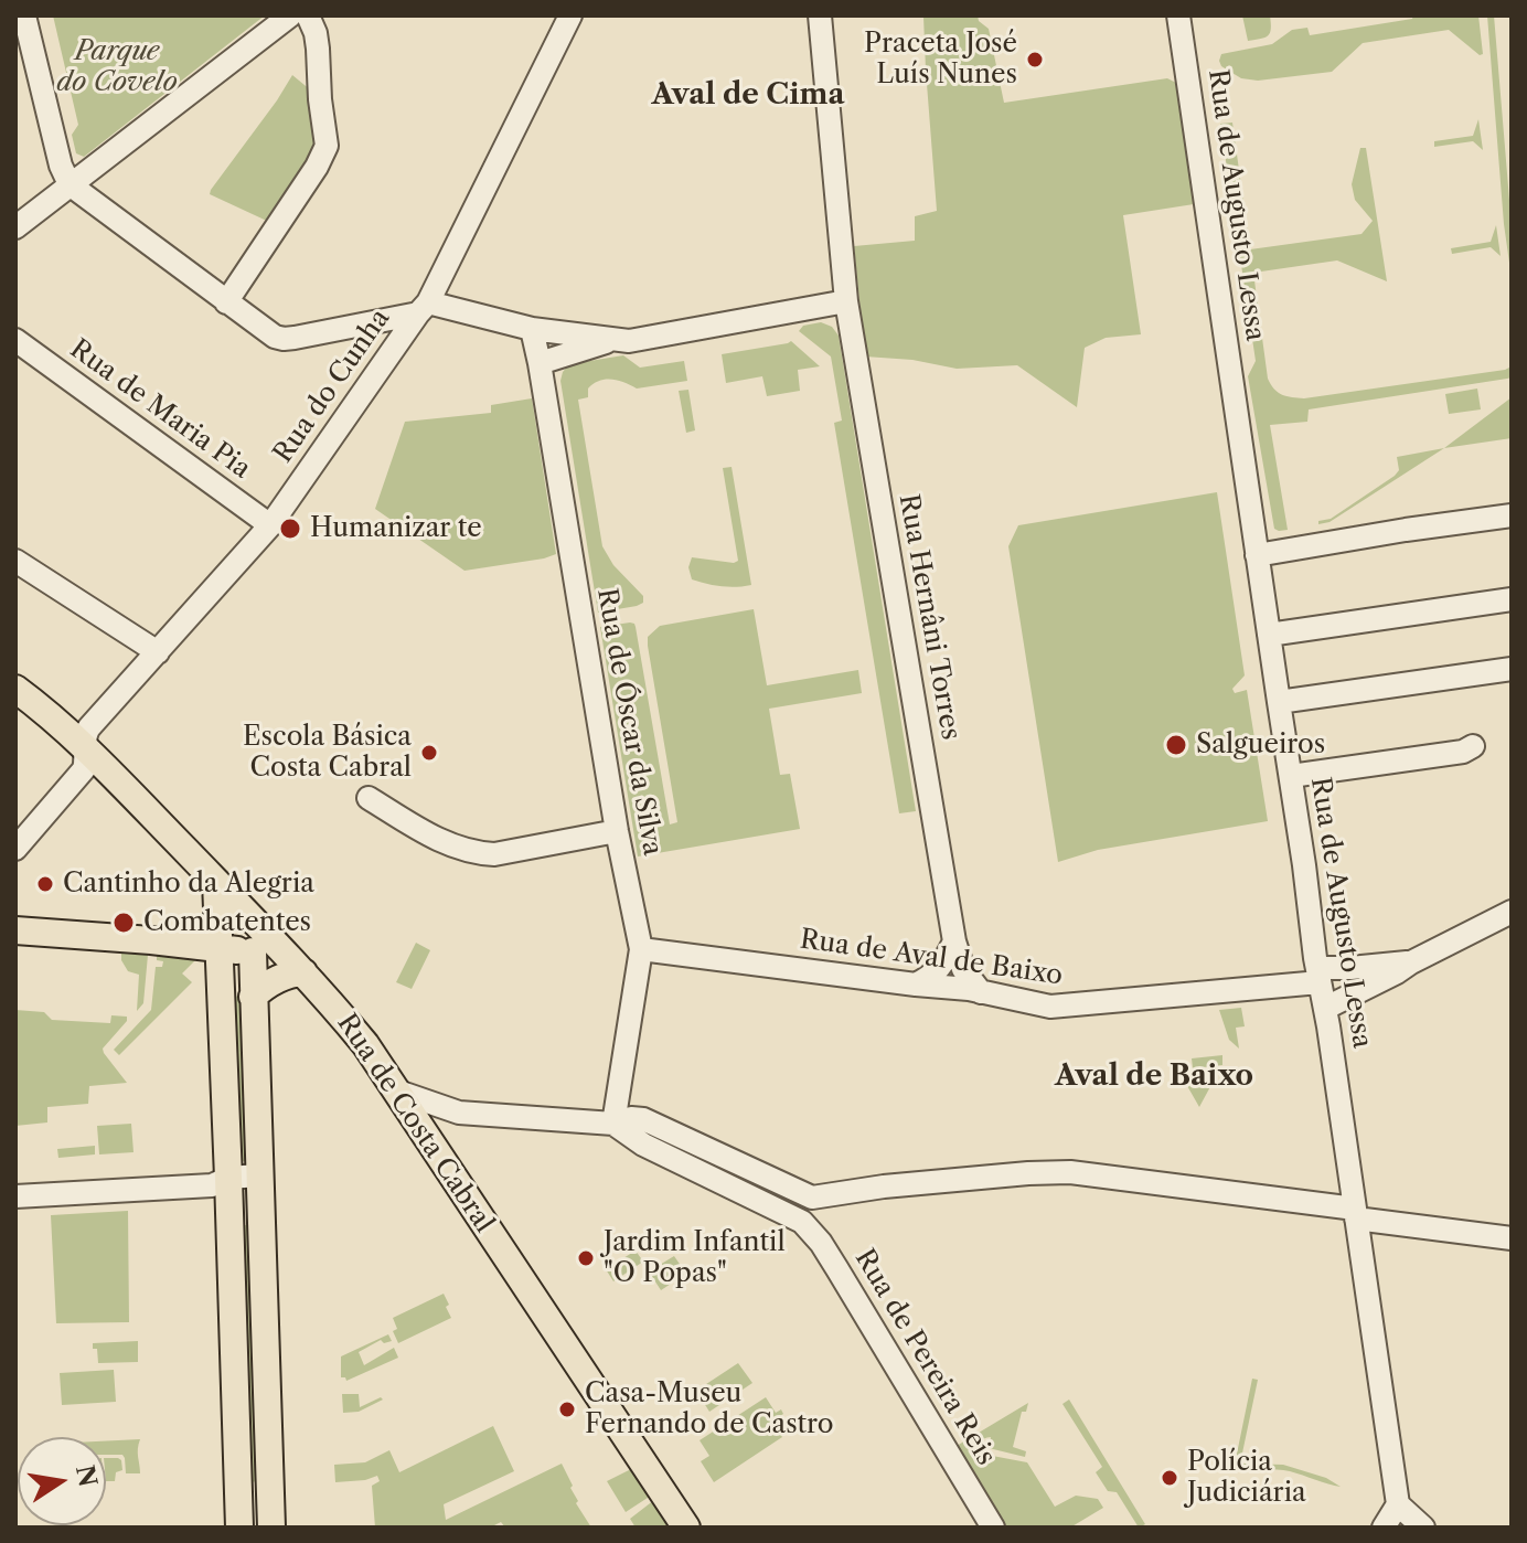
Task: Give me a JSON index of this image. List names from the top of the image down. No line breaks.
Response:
{"streets":{"main road":["Rua de Costa Cabral"],"street":["Rua de Augusto Lessa","Rua do Cunha","Rua de Maria Pia","Rua Hernâni Torres","Rua de Óscar da Silva","Rua de Aval de Baixo","Rua de Pereira Reis"]},"crossings":[["Rua de Augusto Lessa","Rua de Aval de Baixo"],["Rua do Cunha","Rua de Maria Pia"],["Rua do Cunha","Rua de Costa Cabral"],["Rua Hernâni Torres","Rua de Aval de Baixo"],["Rua de Óscar da Silva","Rua de Aval de Baixo"]],"districts":["Aval de Cima","Aval de Baixo"],"parks":["Parque do Covelo"],"places":["Praceta José Luís Nunes","Humanizar te","Salgueiros","Escola Básica Costa Cabral","Cantinho da Alegria","Combatentes","Jardim Infantil \"O Popas\"","Casa-Museu Fernando de Castro","Polícia Judiciária"],"north":"right"}
